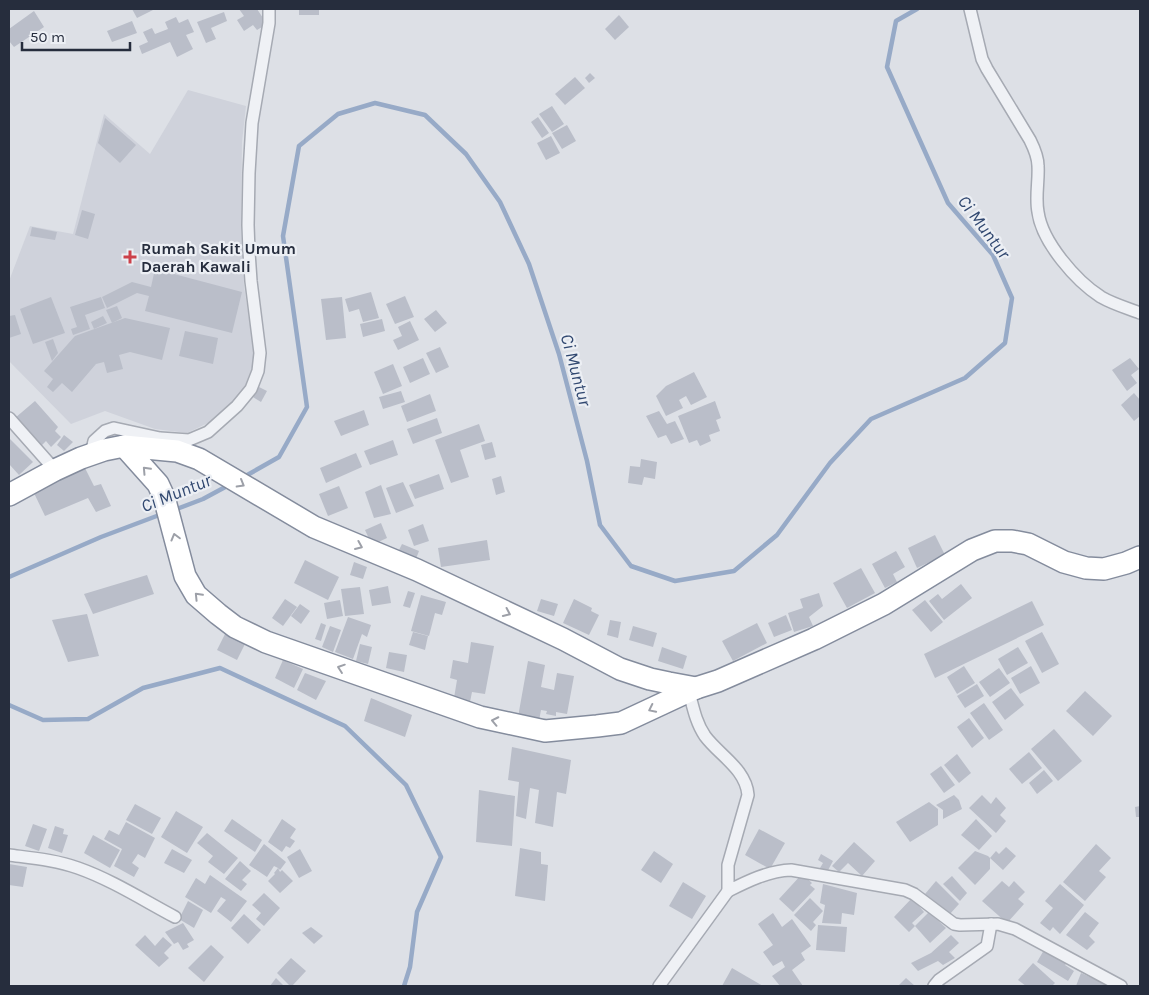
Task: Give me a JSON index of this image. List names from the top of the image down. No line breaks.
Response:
{"water":["Ci Muntur"],"places":{"health":["Rumah Sakit Umum Daerah Kawali"]},"scale_bar":"50 m"}
